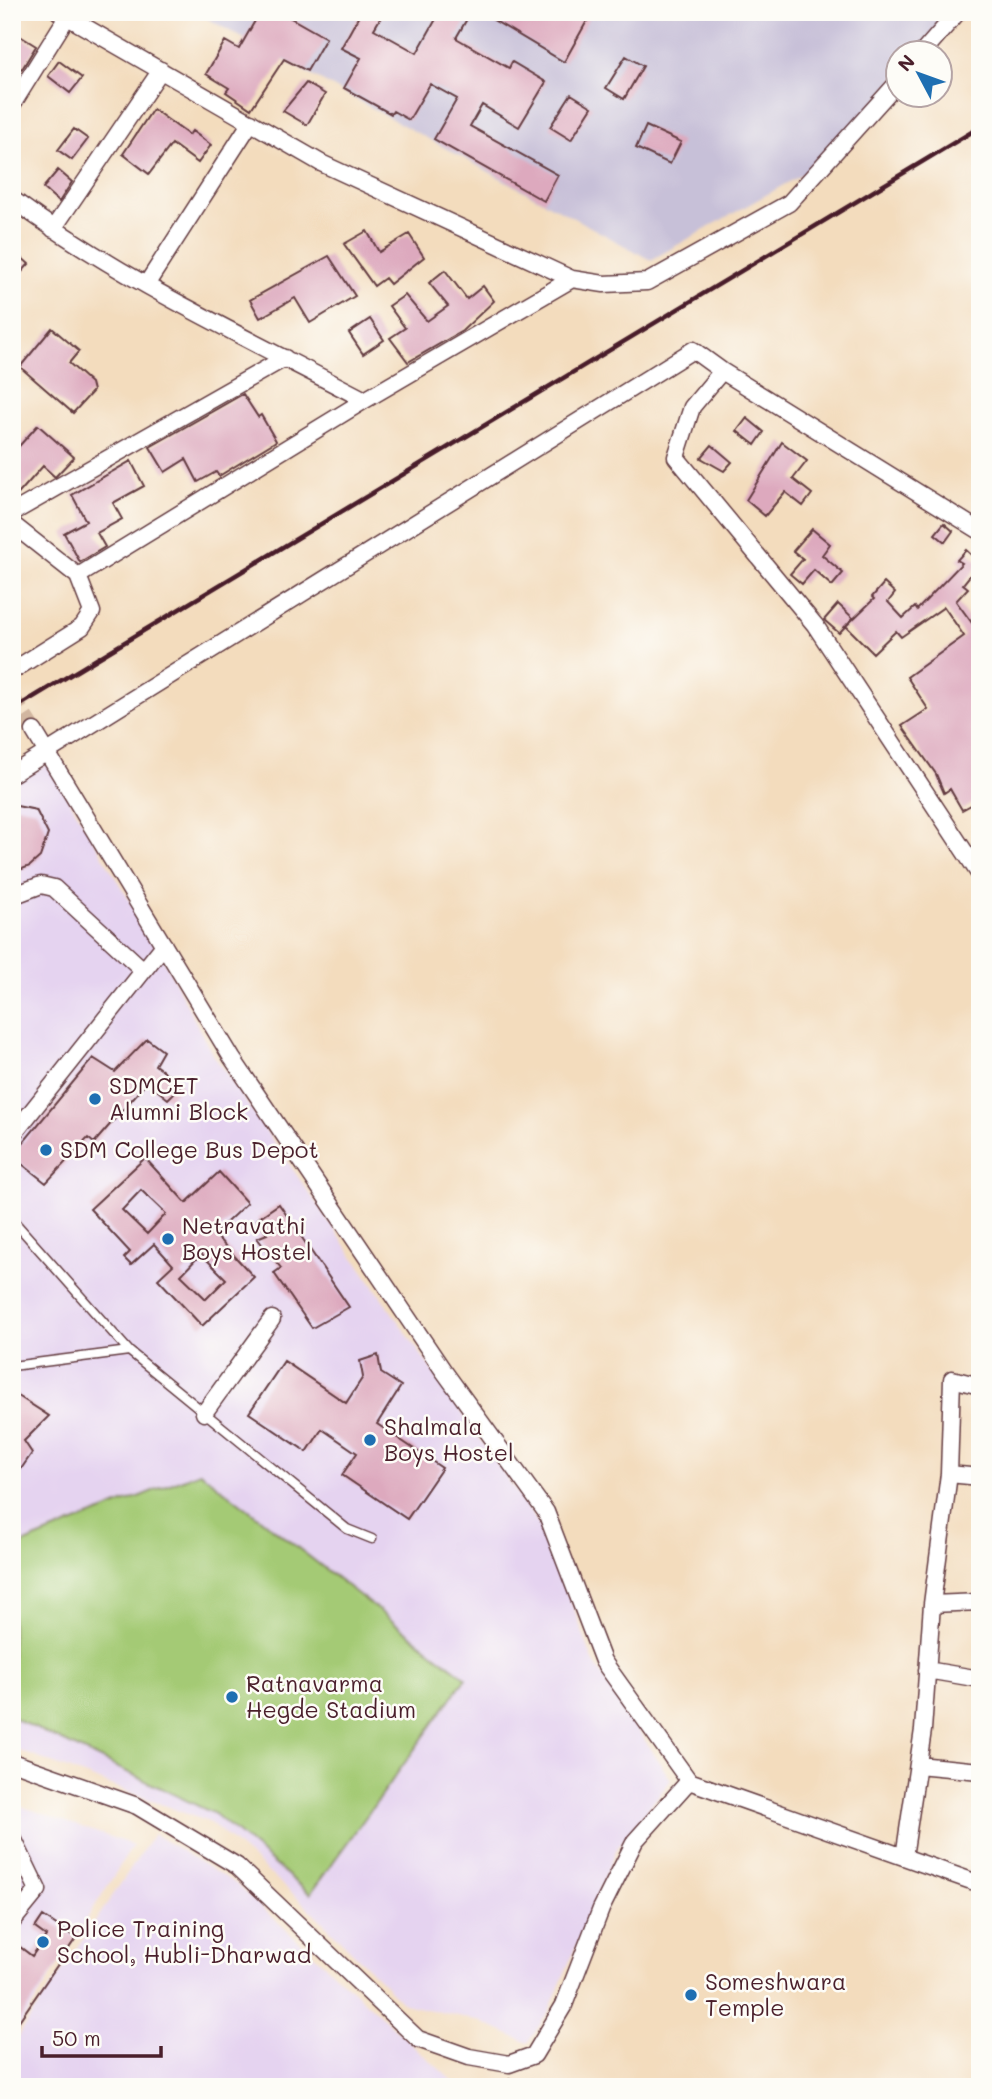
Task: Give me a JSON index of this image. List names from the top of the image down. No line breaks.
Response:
{"places":["SDMCET Alumni Block","SDM College Bus Depot","Netravathi Boys Hostel","Shalmala Boys Hostel","Ratnavarma Hegde Stadium","Police Training School, Hubli-Dharwad","Someshwara Temple"],"scale_bar":"50 m","north":"top left"}
